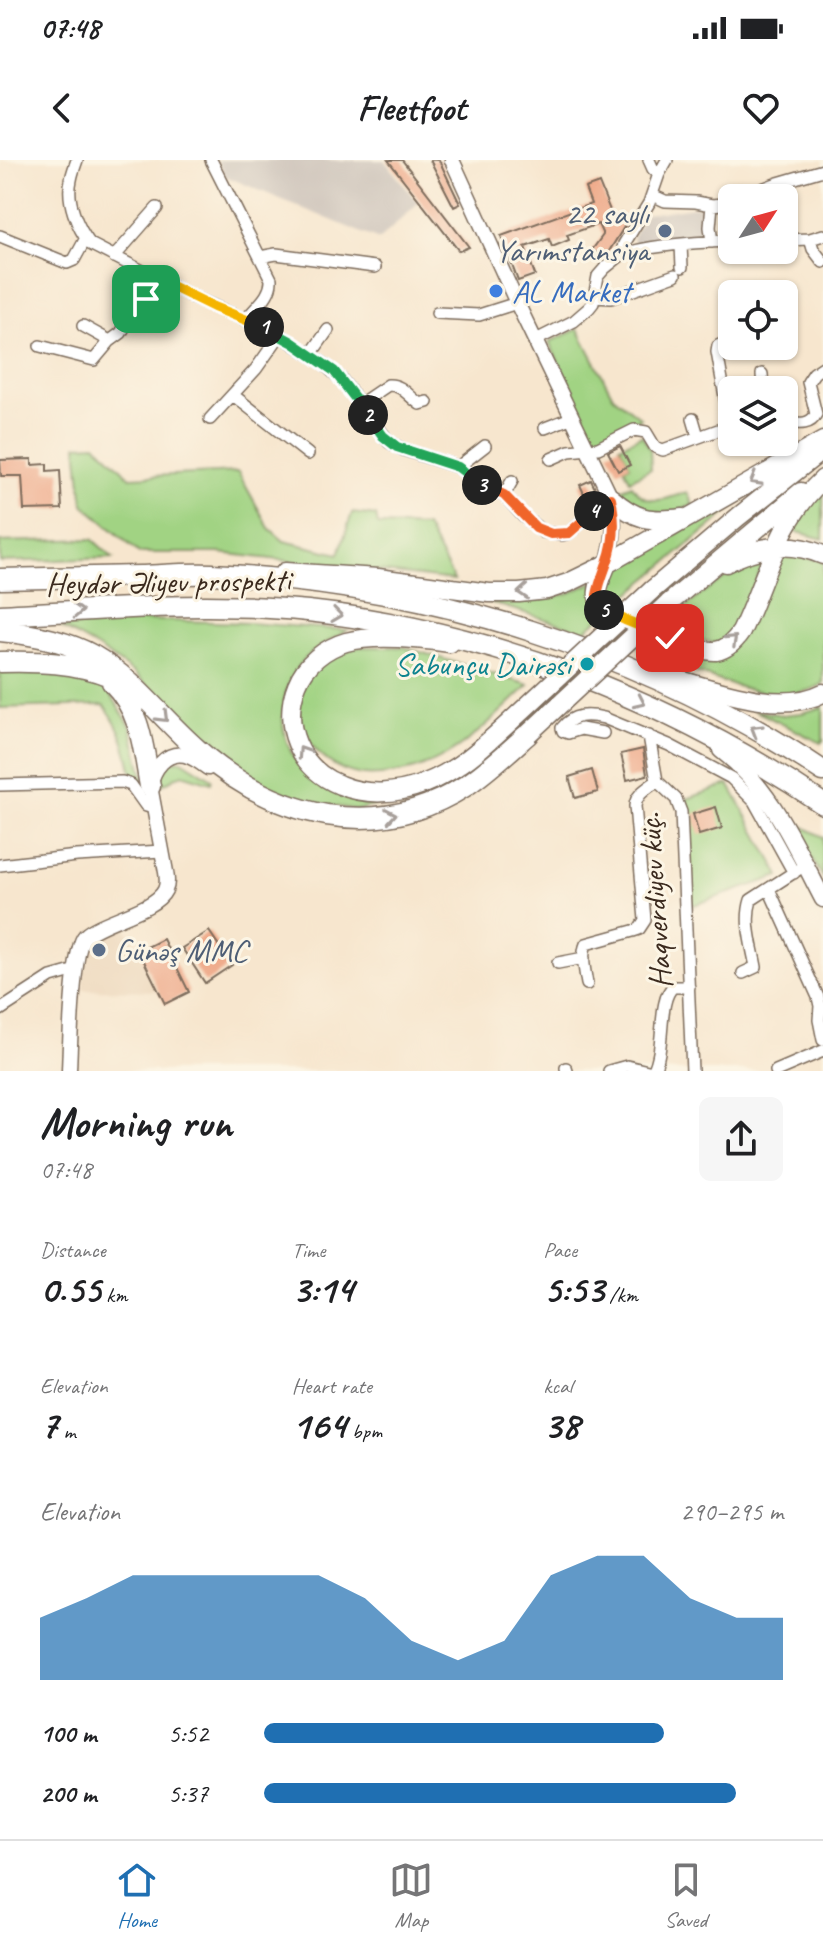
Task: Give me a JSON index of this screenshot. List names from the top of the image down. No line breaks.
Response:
{"streets":{"highway":["Heydər Əliyev prospekti"],"street":["Haqverdiyev küç."]},"places":["22 saylı Yarımstansiya","AL Market","Sabunçu Dairəsi","Günəş MMC"],"north":"top right","page":{"status":"07:48","header":"Fleetfoot","pins":["1","2","3","4","5"],"heading":["Morning run","07:48"],"stats":[["Distance","0.55 km"],["Time","3:14"],["Pace","5:53 /km"],["Elevation","7 m"],["Heart rate","164 bpm"],["kcal","38"]],"chart":["Elevation","290–295 m"],"list":[{"name":"100 m","note":"5:52"},{"name":"200 m","note":"5:37"}],"tabs":["Home","Map","Saved"]}}
